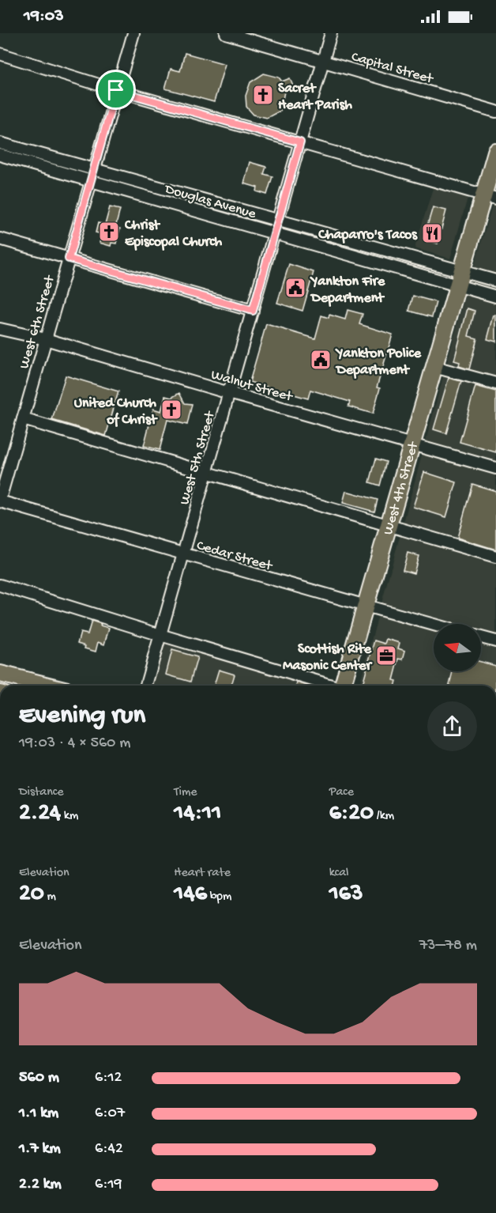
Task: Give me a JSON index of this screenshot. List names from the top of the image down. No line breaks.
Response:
{"streets":{"highway":["West 4th Street"],"street":["Capital Street","Douglas Avenue","West 6th Street","Walnut Street","West 5th Street","Cedar Street"]},"crossings":[["Capital Street","West 5th Street"],["Douglas Avenue","West 6th Street"],["Douglas Avenue","West 5th Street"],["Douglas Avenue","West 4th Street"],["West 6th Street","Walnut Street"],["West 6th Street","Cedar Street"],["Walnut Street","West 5th Street"],["Walnut Street","West 4th Street"],["West 5th Street","Cedar Street"],["West 4th Street","Cedar Street"]],"places":{"church":["Sacret Heart Parish","Christ Episcopal Church","United Church of Christ"],"restaurant":["Chaparro's Tacos"],"public building":["Yankton Fire Department","Yankton Police Department"],"office":["Scottish Rite Masonic Center"]},"north":"left","page":{"status":"19:03","heading":["Evening run","19:03 · 4 × 560 m"],"stats":[["Distance","2.24 km"],["Time","14:11"],["Pace","6:20 /km"],["Elevation","20 m"],["Heart rate","146 bpm"],["kcal","163"]],"chart":["Elevation","73–78 m"],"list":[{"name":"560 m","note":"6:12"},{"name":"1.1 km","note":"6:07"},{"name":"1.7 km","note":"6:42"},{"name":"2.2 km","note":"6:19"}]}}
